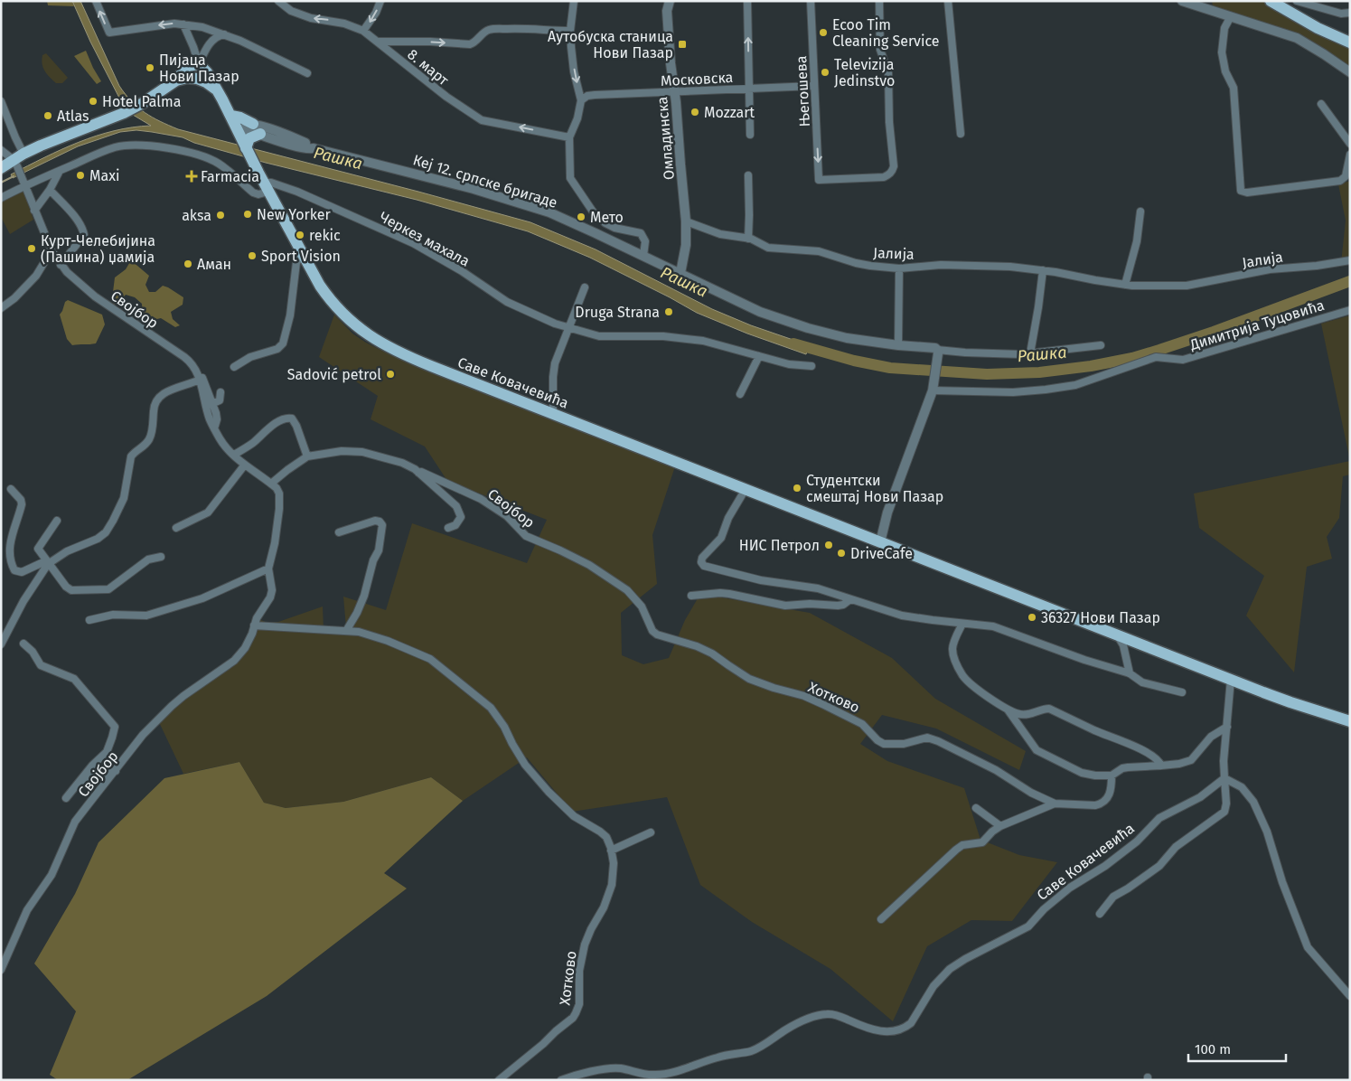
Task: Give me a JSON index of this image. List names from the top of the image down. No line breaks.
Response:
{"streets":{"main road":["Саве Ковачевића"],"street":["8. март","Московска","Његошева","Омладинска","Кеј 12. српске бригаде","Черкез махала","Јалија","Својбор","Димитрија Туцовића","Хотково"]},"crossings":[["8. март","Кеј 12. српске бригаде"],["Московска","Његошева"],["Московска","Омладинска"],["Омладинска","Кеј 12. српске бригаде"],["Омладинска","Јалија"],["Кеј 12. српске бригаде","Саве Ковачевића"],["Черкез махала","Својбор"],["Черкез махала","Саве Ковачевића"],["Својбор","Хотково"]],"one_way":["8. март"],"water":["Рашка"],"places":{"other":["Ecoo Tim Cleaning Service","Пијаца Нови Пазар","Televizija Jedinstvo","Hotel Palma","Mozzart","Atlas","Maxi","New Yorker","aksa","Мето","rekic","Курт-Челебијина (Пашина) џамија","Sport Vision","Аман","Druga Strana","Sadović petrol","Студентски смештај Нови Пазар","НИС Петрол","DriveCafe","36327 Нови Пазар"],"transit":["Аутобуска станица Нови Пазар"],"health":["Farmacia"]},"scale_bar":"100 m"}
